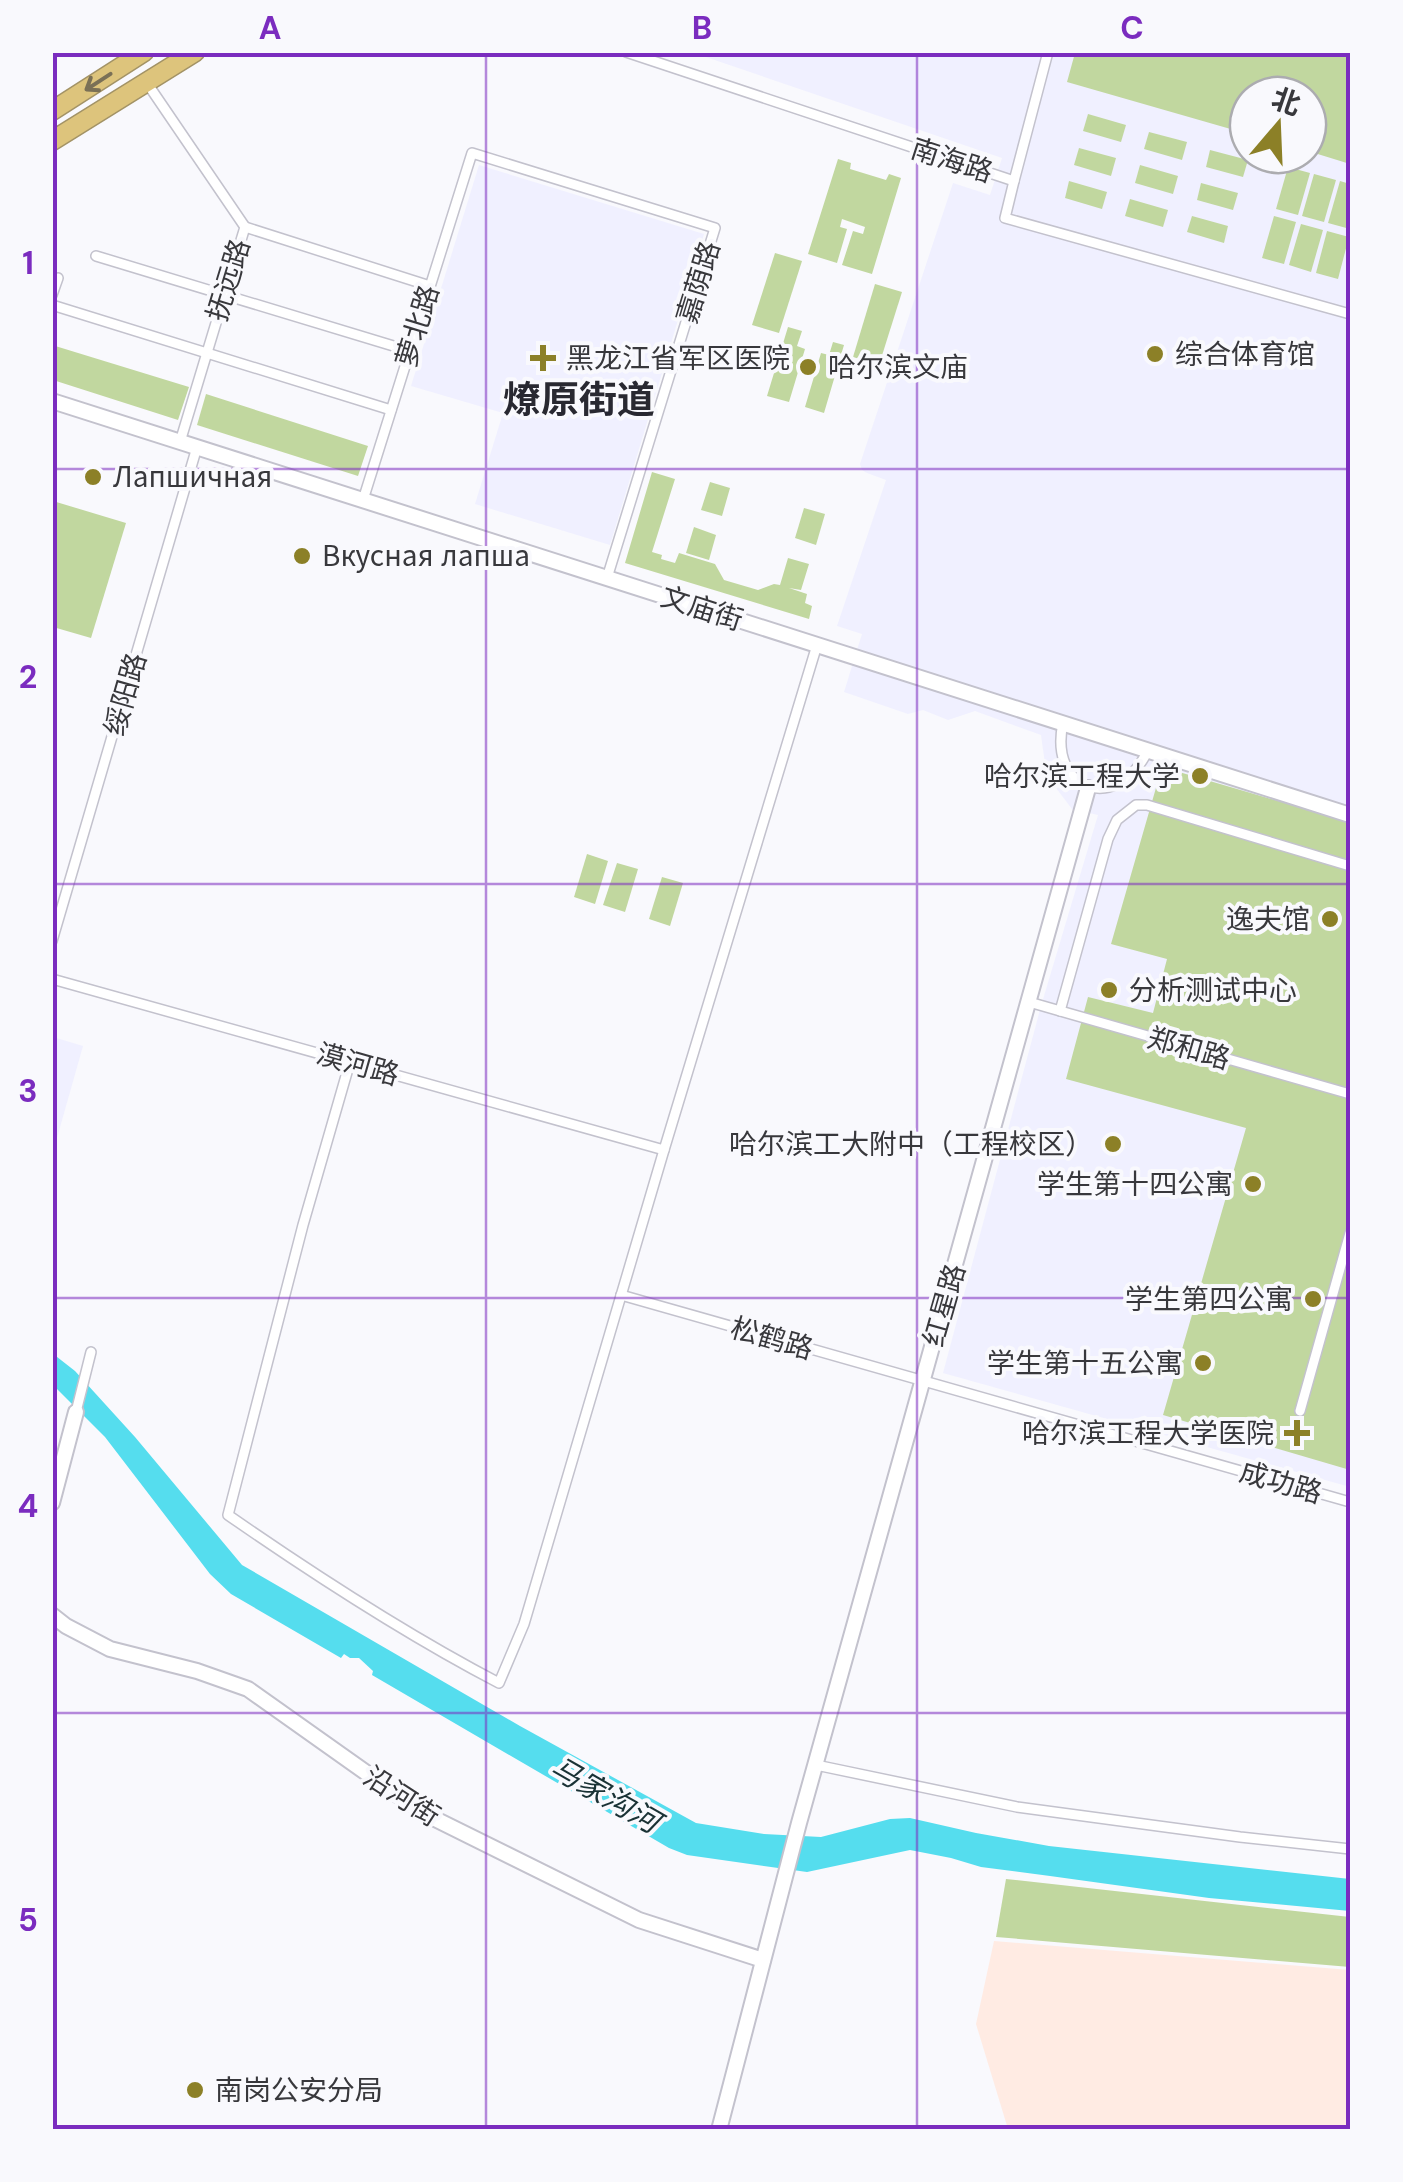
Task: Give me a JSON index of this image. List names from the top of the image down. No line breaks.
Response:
{"streets":{"main road":["文庙街","红星路","沿河街"],"street":["南海路","抚远路","嘉荫路","萝北路","绥阳路","郑和路","漠河路","松鹤路","成功路"]},"crossings":[["抚远路","文庙街"],["嘉荫路","萝北路"],["嘉荫路","文庙街"],["萝北路","文庙街"],["文庙街","绥阳路"],["郑和路","红星路"],["红星路","松鹤路"],["红星路","成功路"],["红星路","沿河街"],["松鹤路","成功路"]],"districts":["燎原街道"],"water":["马家沟河"],"places":{"other":["综合体育馆","哈尔滨文庙","Лапшичная","Вкусная лапша","哈尔滨工程大学","逸夫馆","分析测试中心","哈尔滨工大附中（工程校区）","学生第十四公寓","学生第四公寓","学生第十五公寓","南岗公安分局"],"health":["黑龙江省军区医院","哈尔滨工程大学医院"]},"north":"top","grid":{"columns":["A","B","C"],"rows":["1","2","3","4","5"]}}
